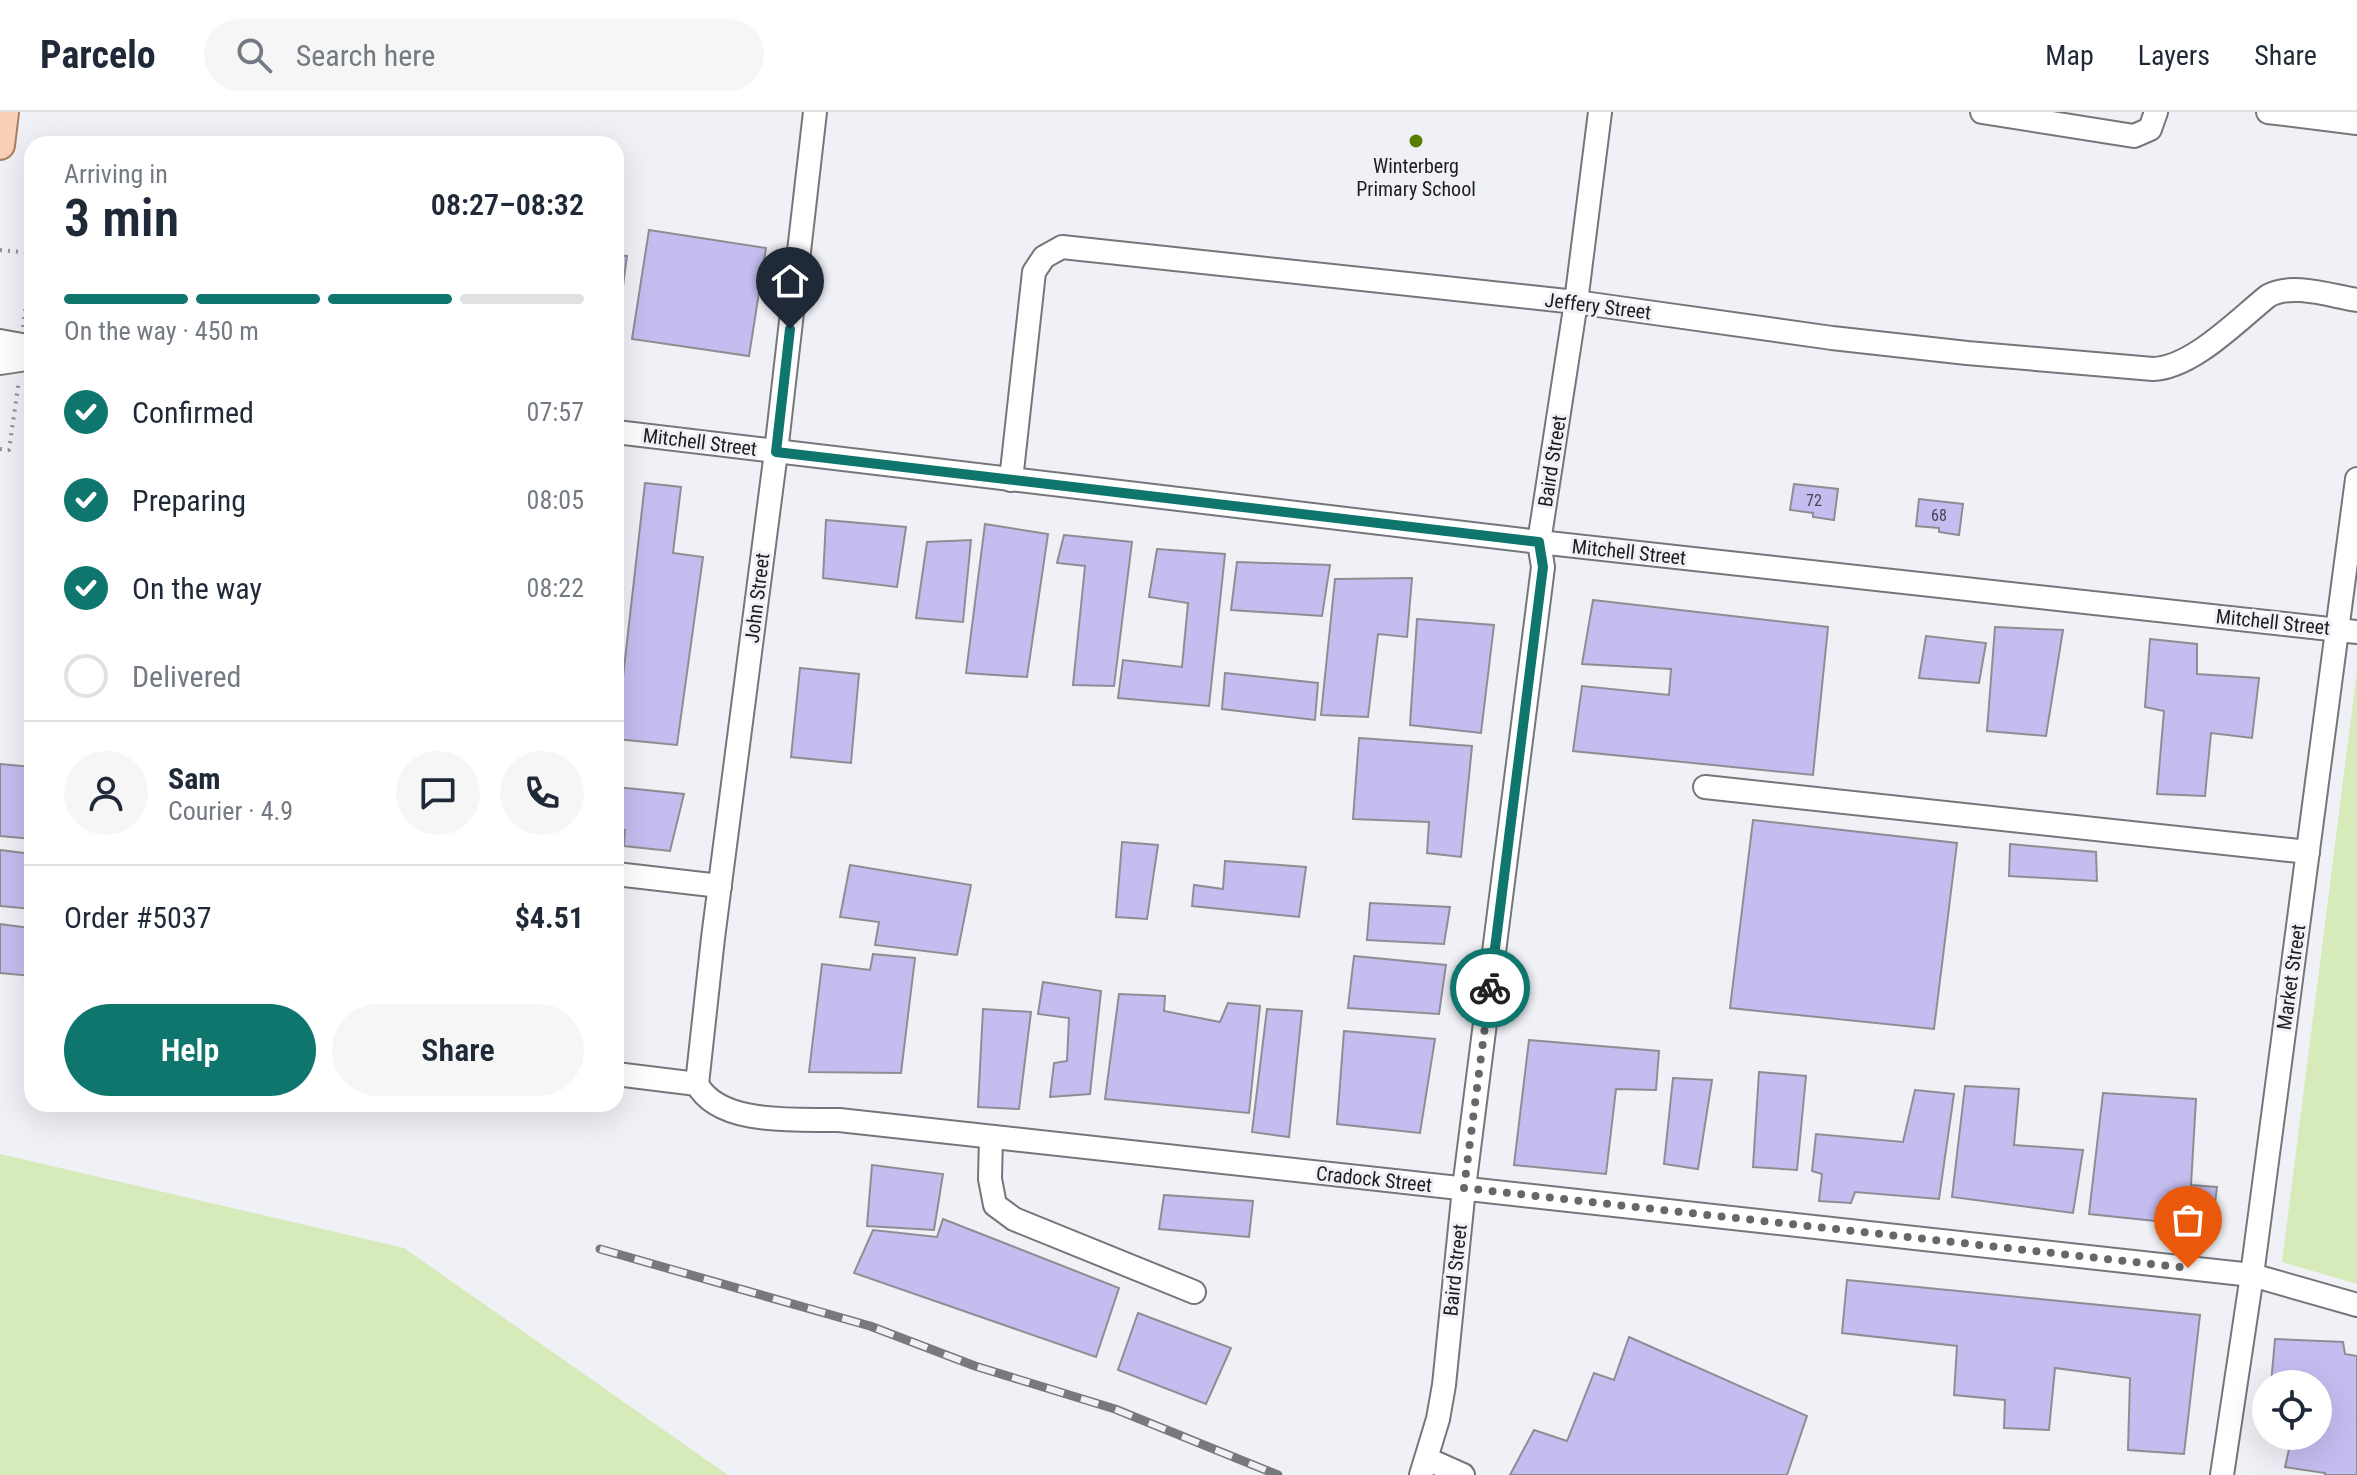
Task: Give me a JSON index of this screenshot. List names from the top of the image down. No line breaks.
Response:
{"streets":{"street":["Jeffery Street","Mitchell Street","Baird Street","John Street","Market Street","Cradock Street"]},"crossings":[["Jeffery Street","Mitchell Street"],["Jeffery Street","Baird Street"],["Mitchell Street","Baird Street"],["Mitchell Street","John Street"],["Mitchell Street","Market Street"],["Baird Street","Cradock Street"],["John Street","Cradock Street"],["Market Street","Cradock Street"]],"places":["Winterberg Primary School"],"house_numbers":["72","68"],"page":{"header":"Parcelo","search":"Search here","nav":["Map","Layers","Share"],"heading":["3 min","Arriving in","08:27–08:32"],"panel":["Sam","Courier · 4.9","Order #5037","$4.51"],"bar":"On the way · 450 m","list":[["Confirmed","07:57"],["Preparing","08:05"],["On the way","08:22"],"Delivered"],"buttons":["Help","Share"]}}
